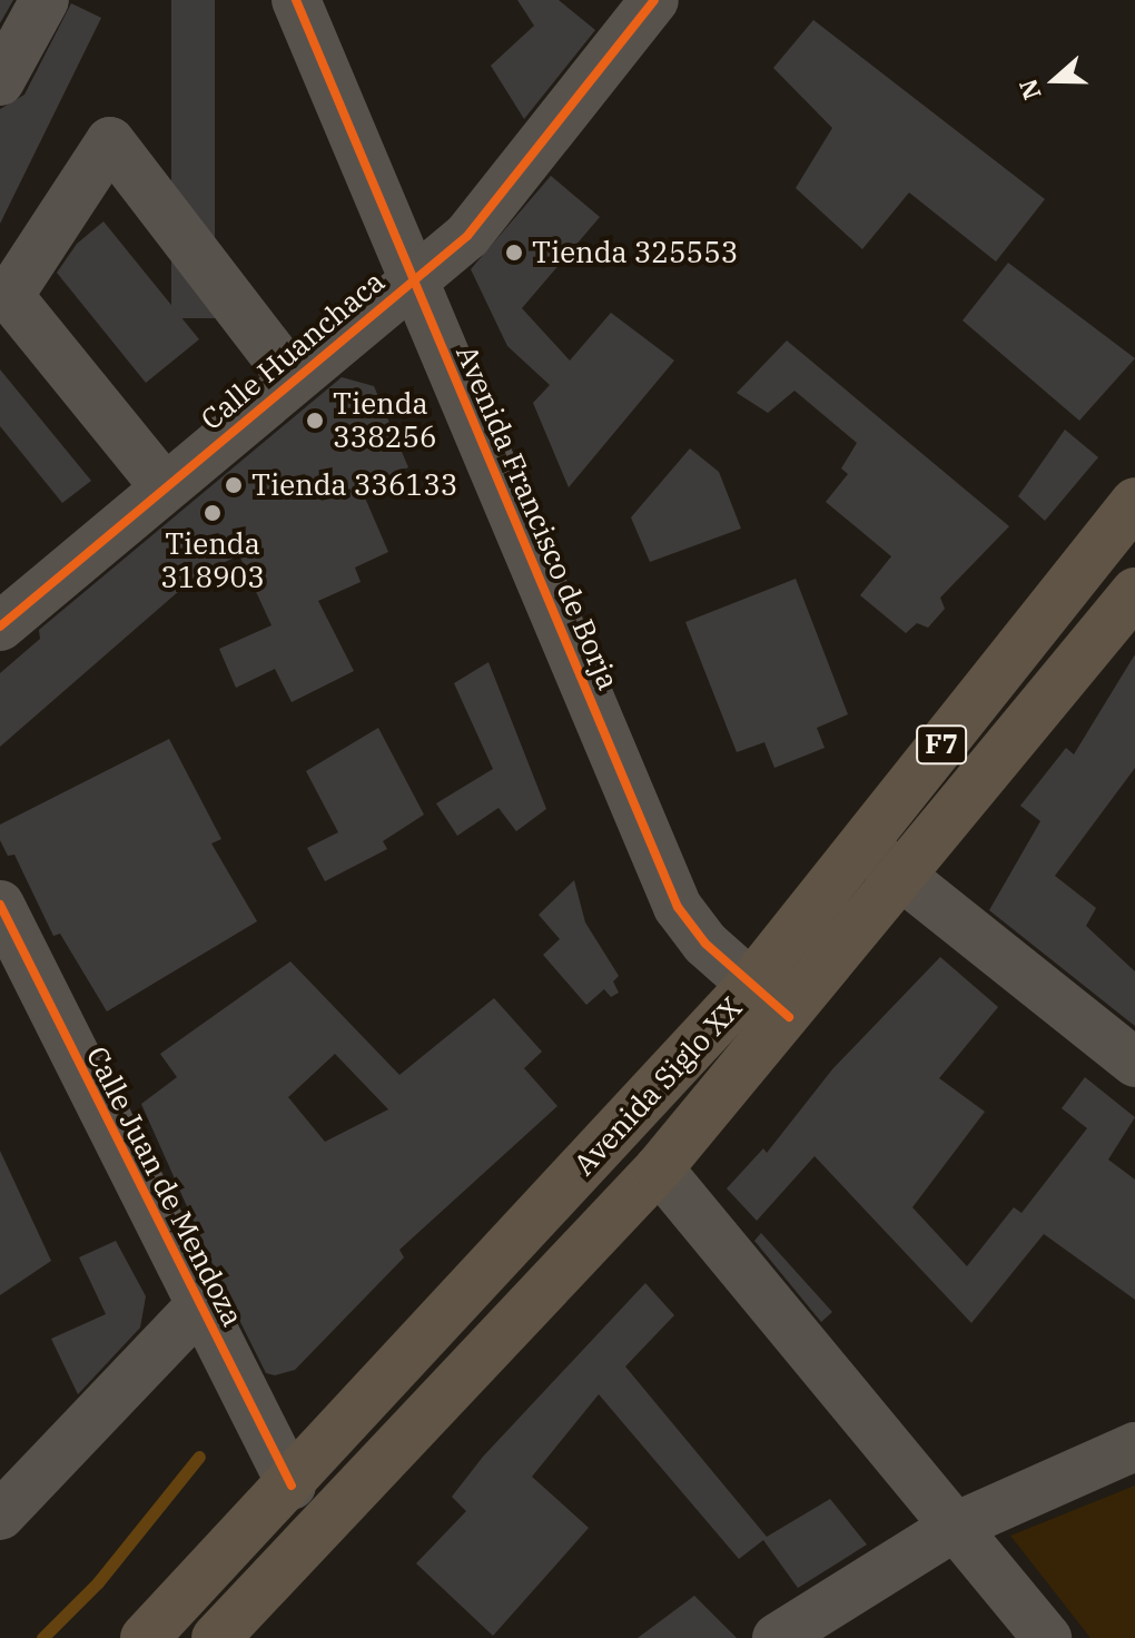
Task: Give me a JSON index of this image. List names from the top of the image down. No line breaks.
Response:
{"streets":{"highway":["F7","Avenida Siglo XX"],"street":["Calle Huanchaca","Avenida Francisco de Borja","Calle Juan de Mendoza"]},"crossings":[["Calle Huanchaca","Avenida Francisco de Borja"],["Avenida Francisco de Borja","Avenida Siglo XX"],["Avenida Siglo XX","Calle Juan de Mendoza"]],"places":["Tienda 325553","Tienda 338256","Tienda 336133","Tienda 318903"],"north":"left"}
